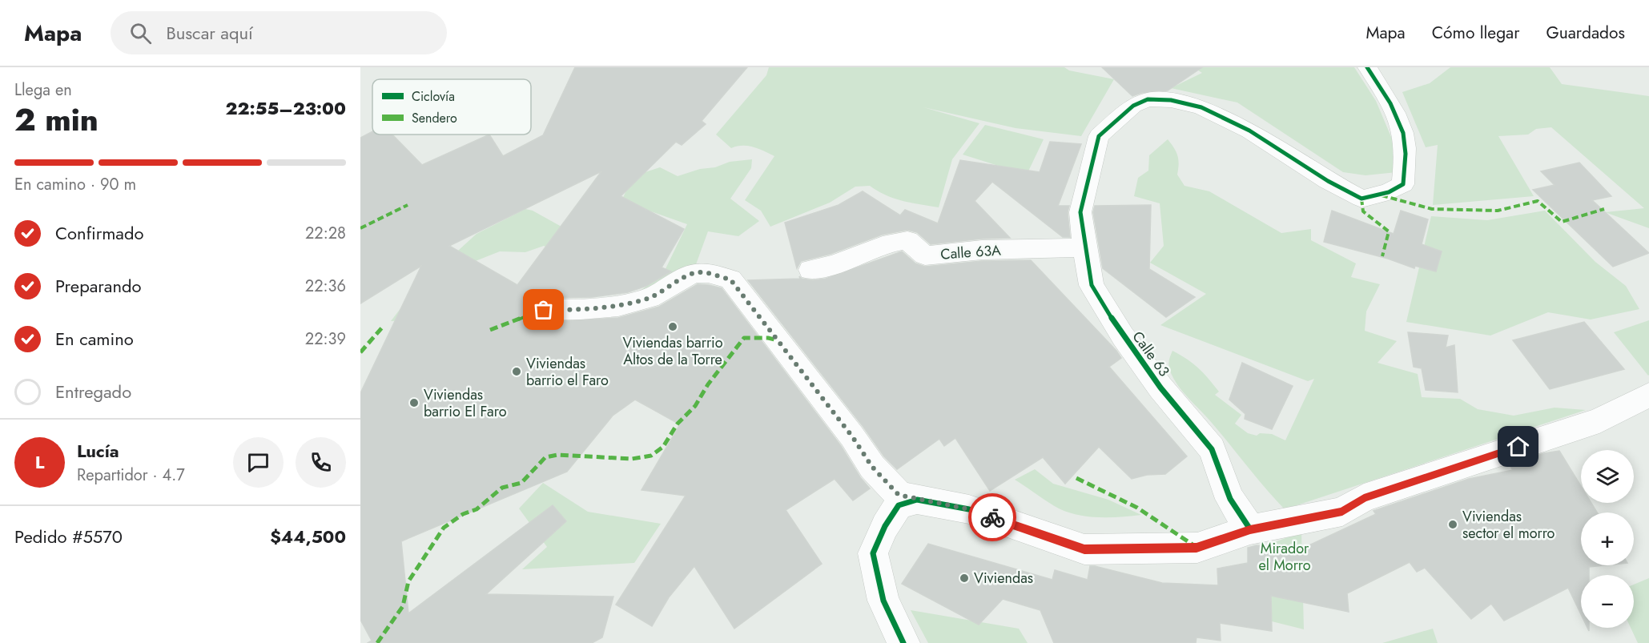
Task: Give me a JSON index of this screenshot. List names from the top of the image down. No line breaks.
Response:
{"streets":{"street":["Calle 63A","Calle 63"]},"crossings":[["Calle 63A","Calle 63"]],"parks":["Mirador el Morro"],"places":["Viviendas barrio Altos de la Torre","Viviendas barrio el Faro","Viviendas barrio El Faro","Viviendas sector el morro","Viviendas"],"legend":["Ciclovía","Sendero"],"page":{"header":"Mapa","search":"Buscar aquí","nav":["Mapa","Cómo llegar","Guardados"],"heading":["2 min","Llega en","22:55–23:00"],"panel":["Lucía","Repartidor · 4.7","Pedido #5570","$44,500"],"bar":"En camino · 90 m","list":[["Confirmado","22:28"],["Preparando","22:36"],["En camino","22:39"],"Entregado"],"round":"L","map_buttons":["+","−"]}}
